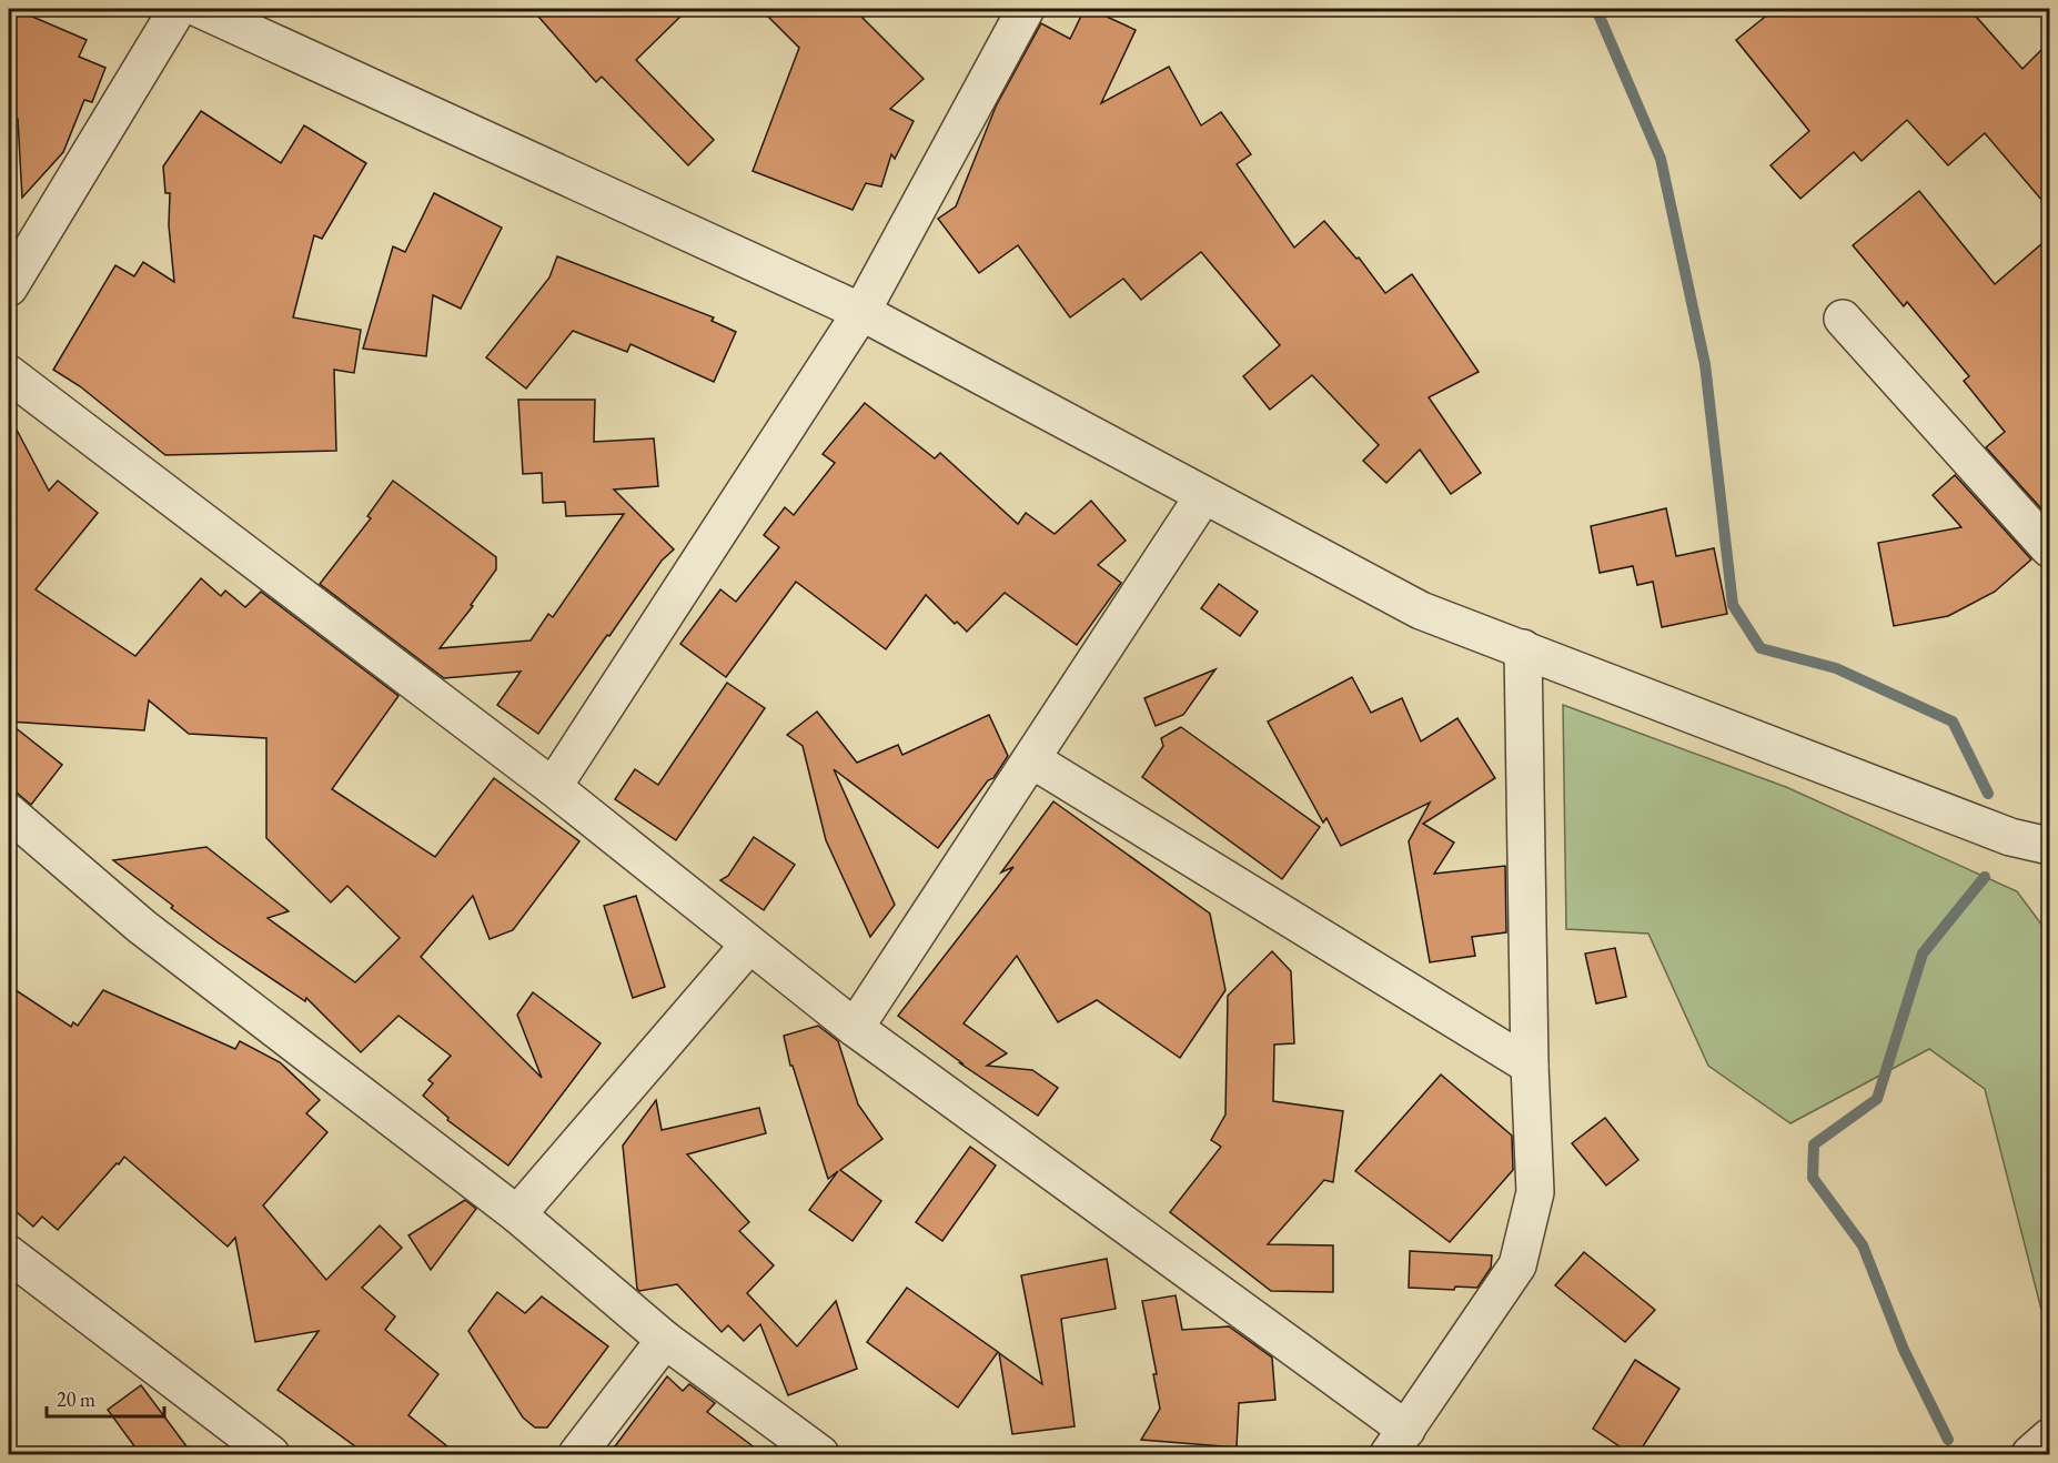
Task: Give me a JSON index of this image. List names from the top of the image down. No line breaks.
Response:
{"scale_bar":"20 m"}
